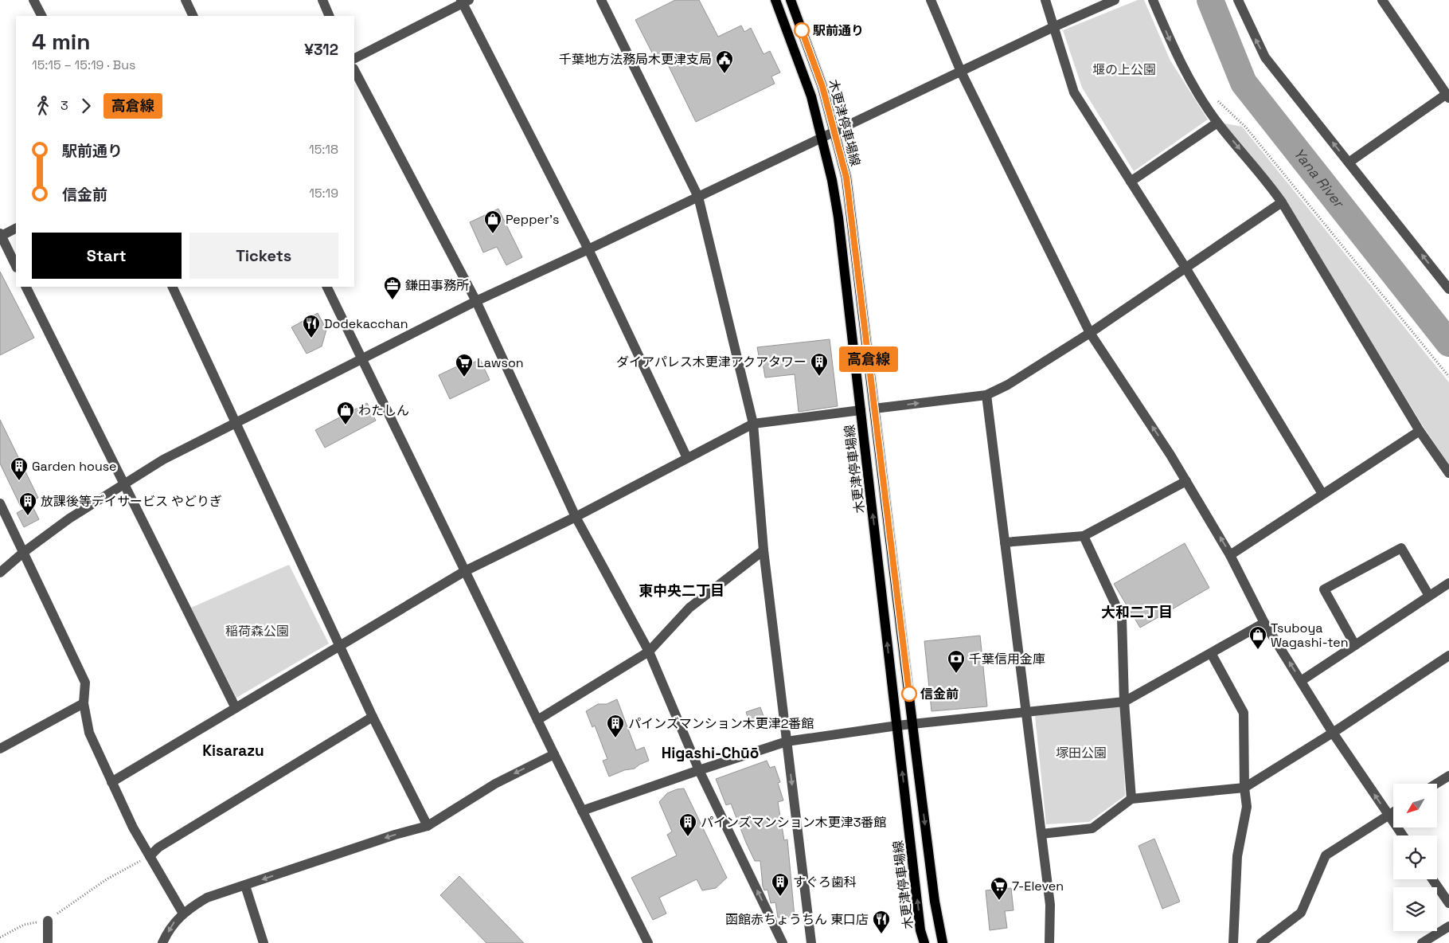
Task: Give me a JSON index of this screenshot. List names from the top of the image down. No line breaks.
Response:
{"streets":{"main road":["木更津停車場線"]},"districts":["東中央二丁目","大和二丁目","Kisarazu","Higashi-Chūō"],"water":["Yana River"],"parks":["堰の上公園","稲荷森公園","塚田公園"],"places":{"other":["駅前通り","信金前"],"public building":["千葉地方法務局木更津支局"],"shop":["Pepper's","わたしん","Tsuboya Wagashi-ten"],"office":["鎌田事務所"],"restaurant":["Dodekacchan","函館赤ちょうちん 東口店"],"building":["ダイアパレス木更津アクアタワー","Garden house","放課後等デイサービス やどりぎ","パインズマンション木更津2番館","パインズマンション木更津3番館","すぐろ歯科"],"supermarket":["Lawson","7-Eleven"],"bank":["千葉信用金庫"]},"lines":["bus line 高倉線"],"north":"bottom left","page":{"on_map":"高倉線","heading":["4 min","15:15 – 15:19 · Bus","¥312"],"legs":["3","高倉線"],"list":[{"name":"駅前通り","value":"15:18"},{"name":"信金前","value":"15:19"}],"buttons":["Start","Tickets"]}}
